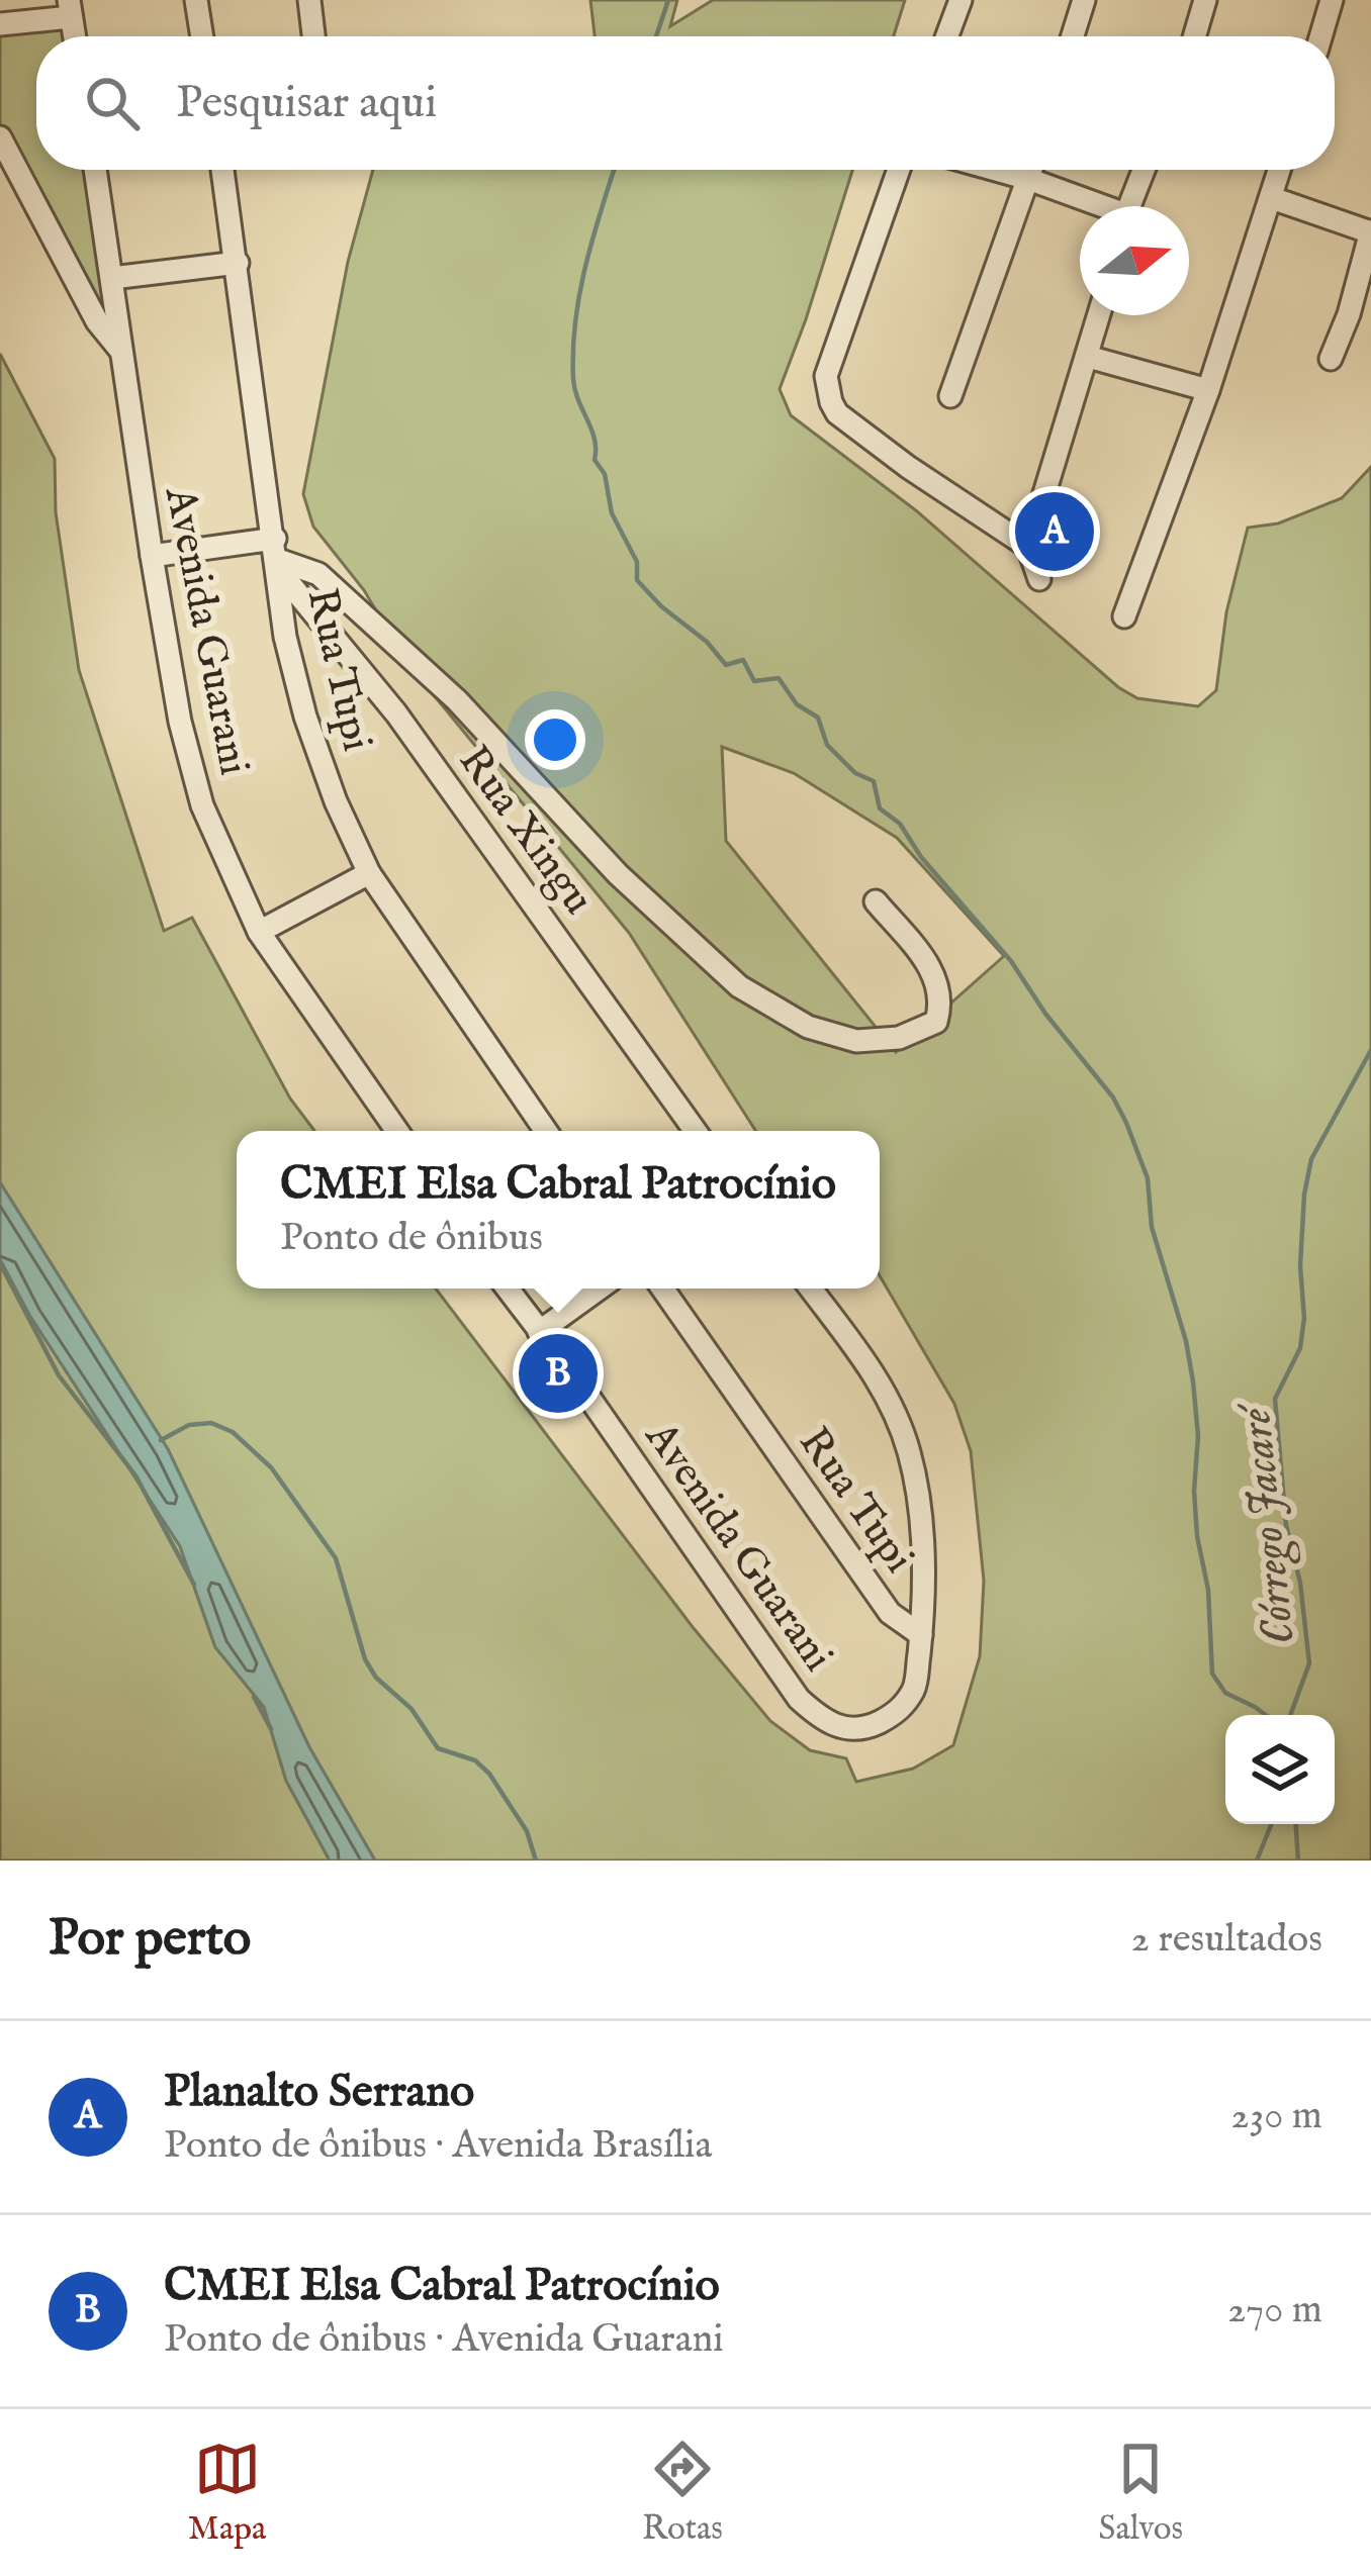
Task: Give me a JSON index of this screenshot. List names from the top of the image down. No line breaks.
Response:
{"streets":{"street":["Avenida Guarani","Rua Tupi","Rua Xingu"]},"crossings":[["Avenida Guarani","Rua Tupi"],["Rua Tupi","Rua Xingu"]],"water":["Córrego Jacaré"],"north":"right","page":{"search":"Pesquisar aqui","pins":["A","B"],"popup":["CMEI Elsa Cabral Patrocínio","Ponto de ônibus"],"heading":["Por perto","2 resultados"],"list":[{"mark":"A","name":"Planalto Serrano","note":"Ponto de ônibus · Avenida Brasília","value":"230 m"},{"mark":"B","name":"CMEI Elsa Cabral Patrocínio","note":"Ponto de ônibus · Avenida Guarani","value":"270 m"}],"nav":["Mapa","Rotas","Salvos"]}}
